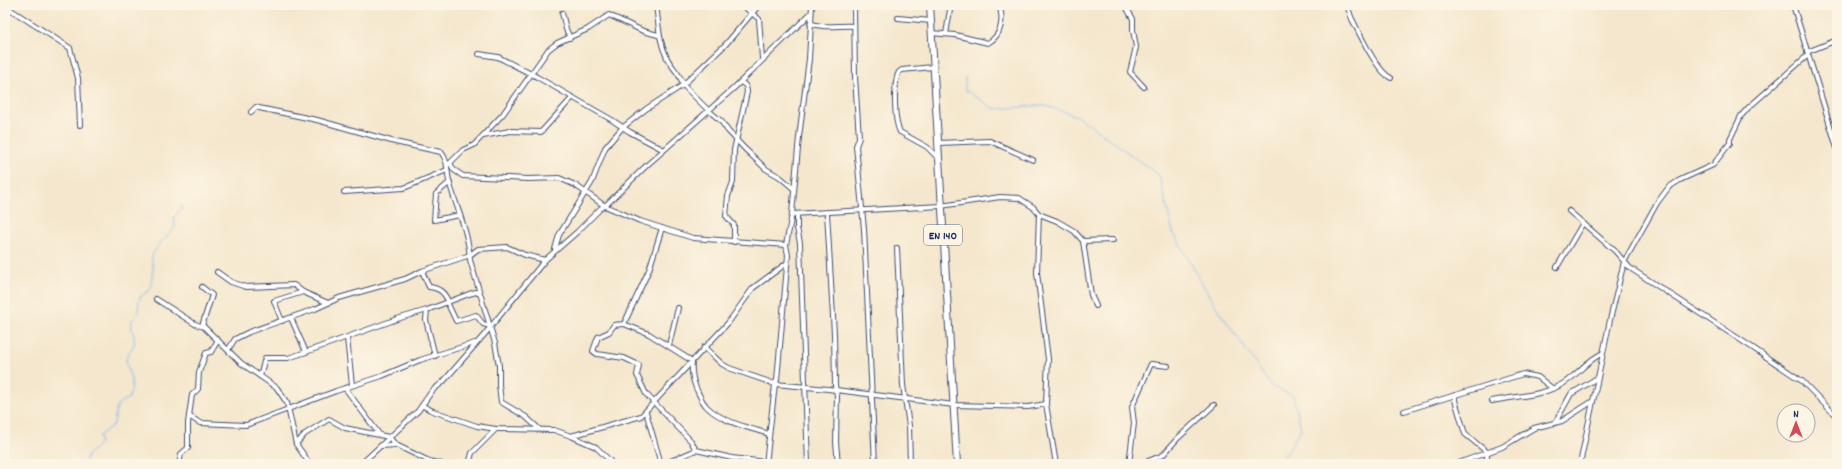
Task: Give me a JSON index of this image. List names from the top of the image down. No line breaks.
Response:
{"streets":{"main road":["EN 140"]},"north":"top"}
